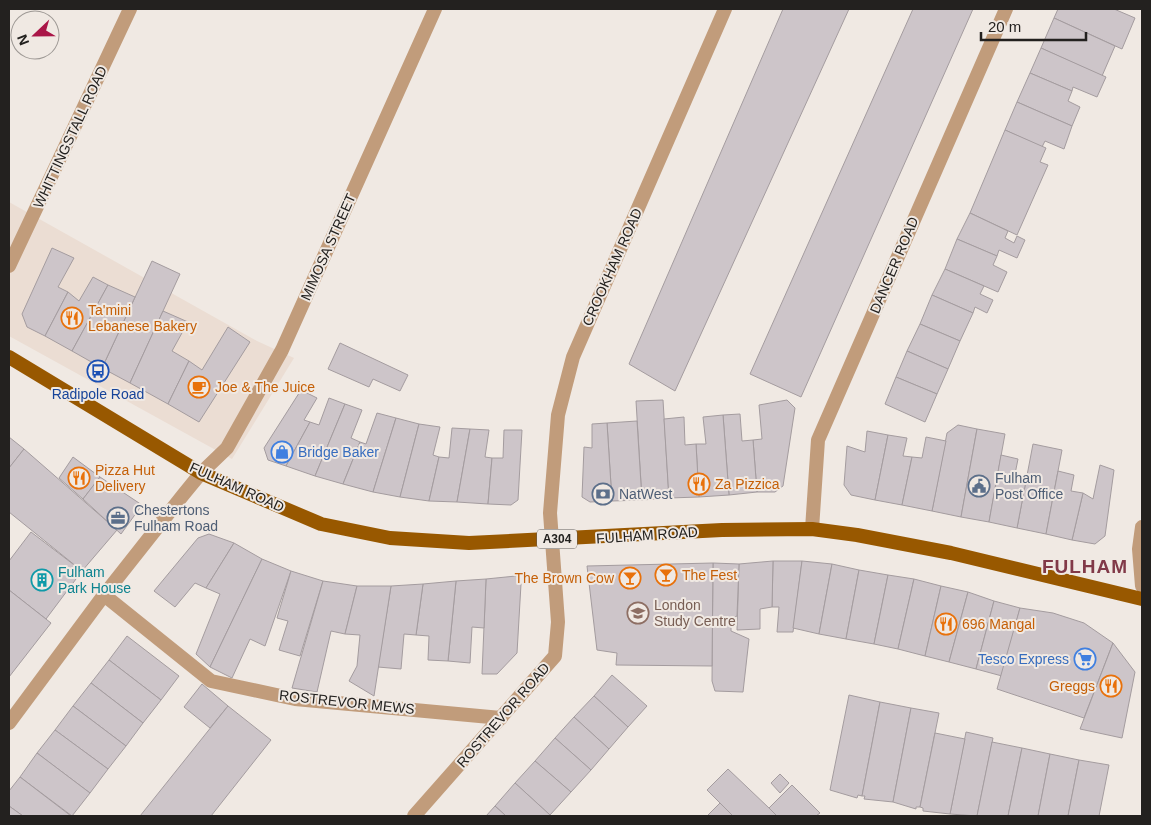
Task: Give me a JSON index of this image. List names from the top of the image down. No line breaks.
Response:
{"streets":{"main road":["FULHAM ROAD","A304"],"street":["WHITTINGSTALL ROAD","MIMOSA STREET","DANCER ROAD","CROOKHAM ROAD","ROSTREVOR MEWS","ROSTREVOR ROAD"]},"crossings":[["MIMOSA STREET","FULHAM ROAD"],["MIMOSA STREET","ROSTREVOR MEWS"],["DANCER ROAD","FULHAM ROAD"],["CROOKHAM ROAD","FULHAM ROAD"],["CROOKHAM ROAD","ROSTREVOR ROAD"],["FULHAM ROAD","ROSTREVOR ROAD"],["ROSTREVOR MEWS","ROSTREVOR ROAD"]],"districts":["FULHAM"],"places":{"restaurant":["Ta'mini Lebanese Bakery","Pizza Hut Delivery","Za Pizzica","696 Mangal","Greggs"],"bus stop":["Radipole Road"],"cafe":["Joe & The Juice"],"shop":["Bridge Baker"],"public building":["Fulham Post Office"],"bank":["NatWest"],"office":["Chestertons Fulham Road"],"bar":["The Fest","The Brown Cow"],"building":["Fulham Park House"],"school or university":["London Study Centre"],"supermarket":["Tesco Express"]},"scale_bar":"20 m","north":"left"}
